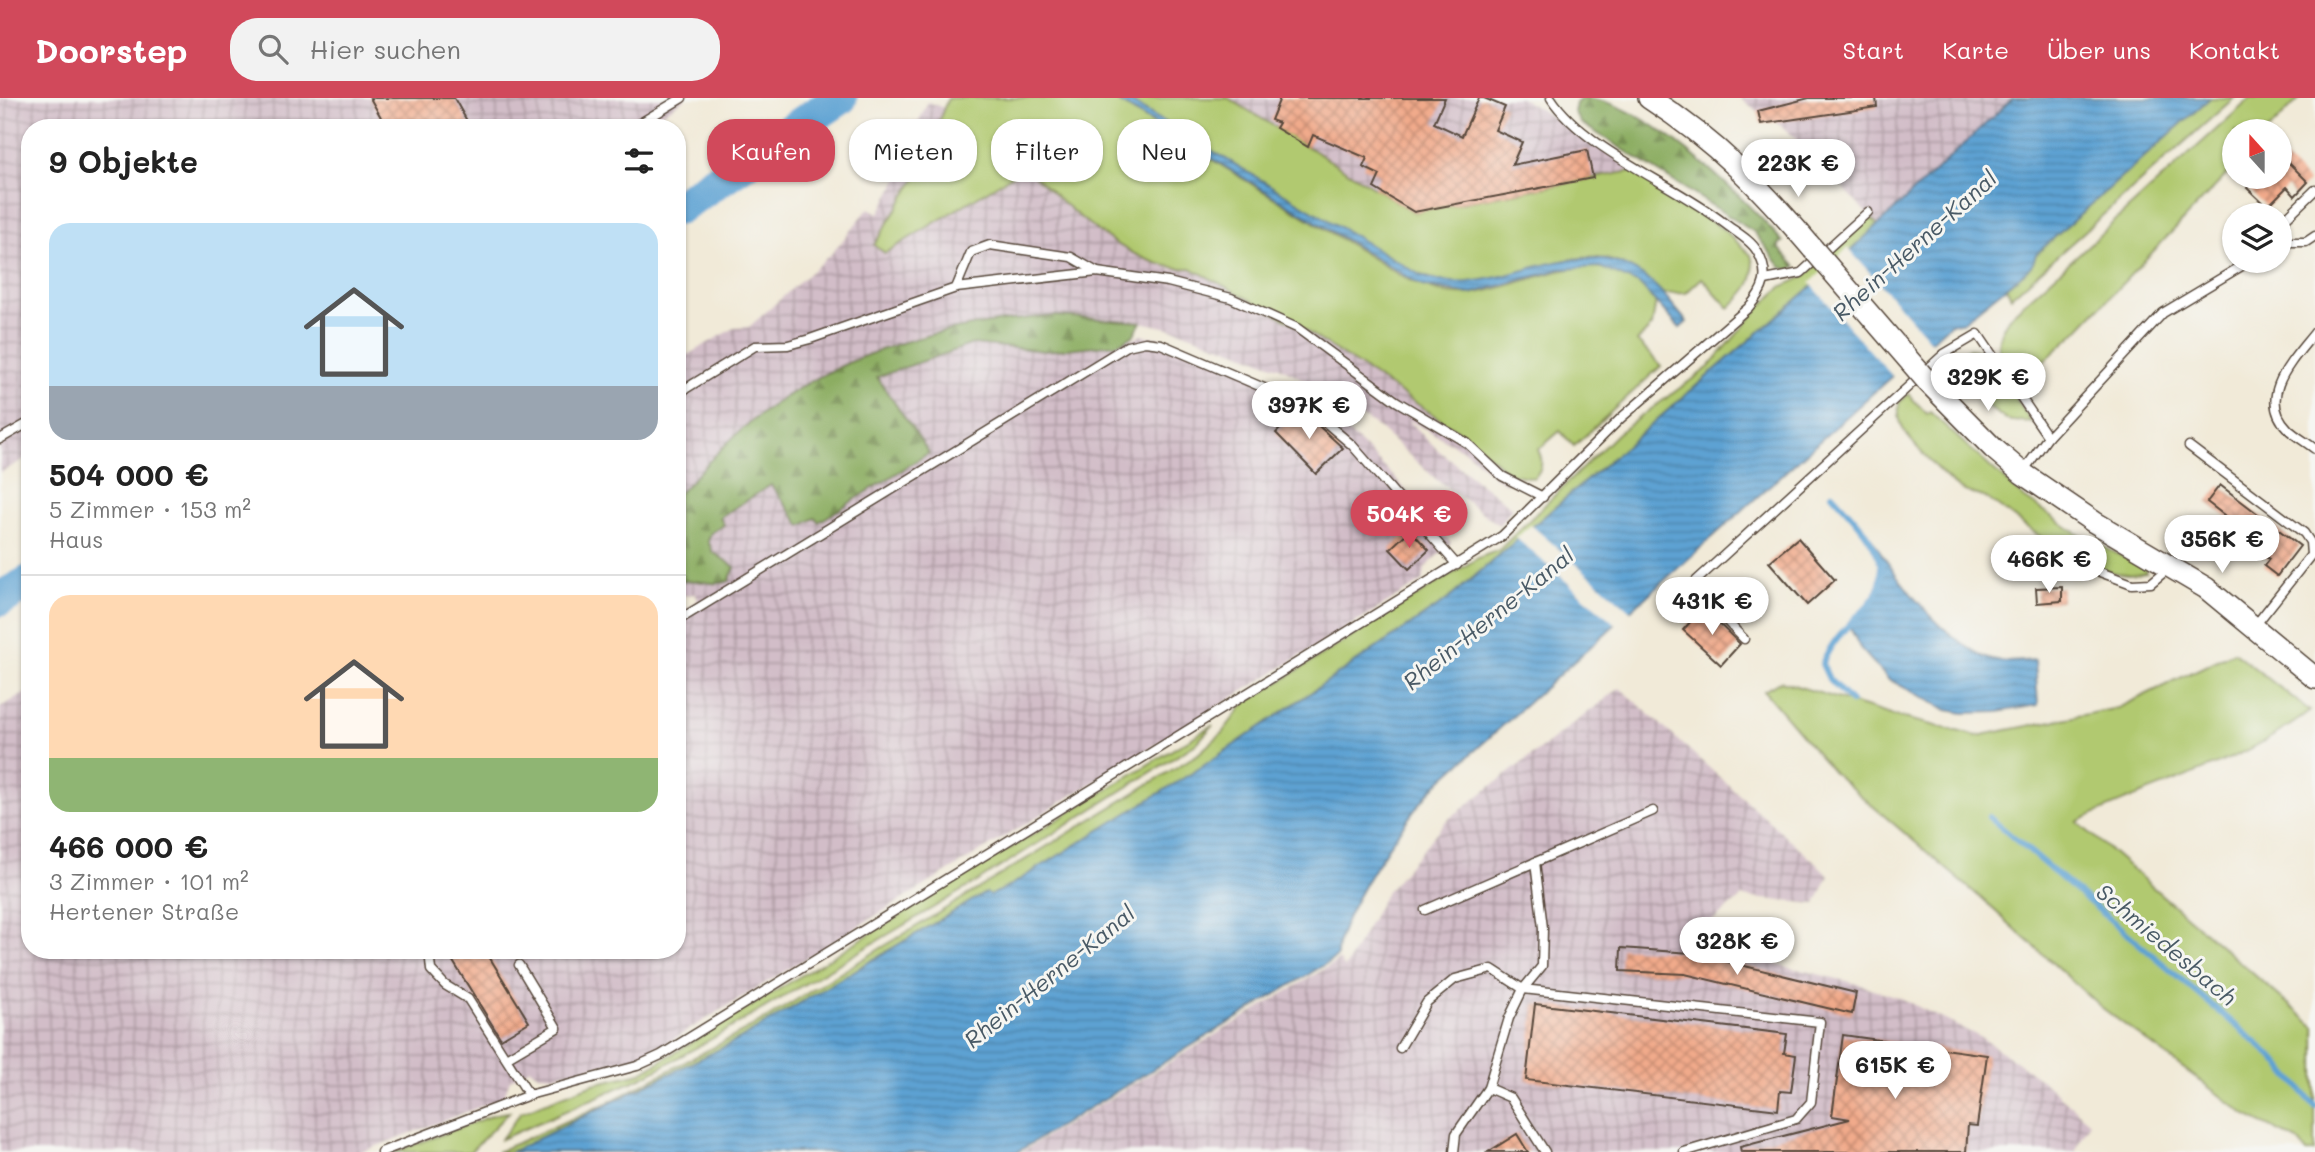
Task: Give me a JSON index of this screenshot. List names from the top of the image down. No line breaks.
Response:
{"water":["Rhein-Herne-Kanal","Schmiedesbach"],"north":"top","page":{"header":"Doorstep","search":"Hier suchen","nav":["Start","Karte","Über uns","Kontakt"],"chip":["Kaufen","Mieten","Filter","Neu"],"heading":"9 Objekte","price":["223K €","329K €","397K €","504K €","356K €","466K €","431K €","328K €","615K €"],"list":[{"name":"504 000 €","note":"5 Zimmer · 153 m² · Haus"},{"name":"466 000 €","note":"3 Zimmer · 101 m² · Hertener Straße"}]}}
